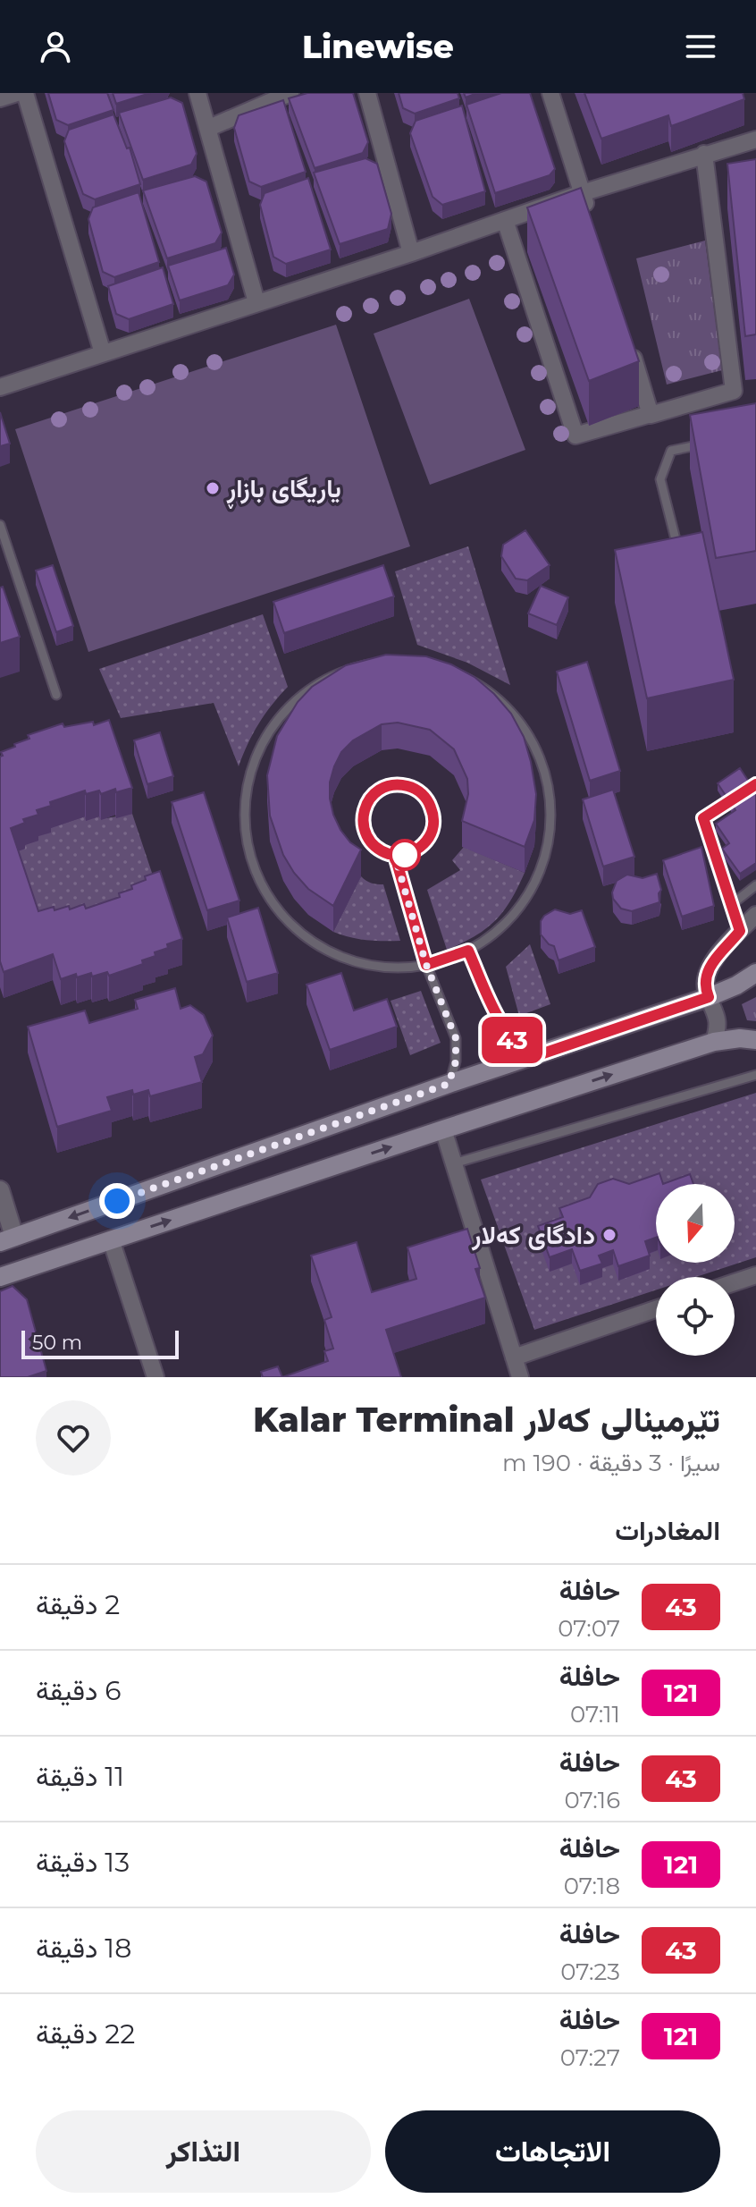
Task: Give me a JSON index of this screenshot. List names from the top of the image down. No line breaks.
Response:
{"places":["یاریگای بازاڕ","دادگای کەلار"],"lines":["bus line 43"],"scale_bar":"50 m","north":"bottom","page":{"header":"Linewise","on_map":"43","scale":"50 m","heading":[["تێرمینالی کەلار Kalar Terminal","سيرًا · 3 دقيقة · 190 m"],"المغادرات"],"list":[{"mark":"43","name":"حافلة","note":"07:07","value":"2 دقيقة"},{"mark":"121","name":"حافلة","note":"07:11","value":"6 دقيقة"},{"mark":"43","name":"حافلة","note":"07:16","value":"11 دقيقة"},{"mark":"121","name":"حافلة","note":"07:18","value":"13 دقيقة"},{"mark":"43","name":"حافلة","note":"07:23","value":"18 دقيقة"},{"mark":"121","name":"حافلة","note":"07:27","value":"22 دقيقة"}],"buttons":["الاتجاهات","التذاكر"]}}
